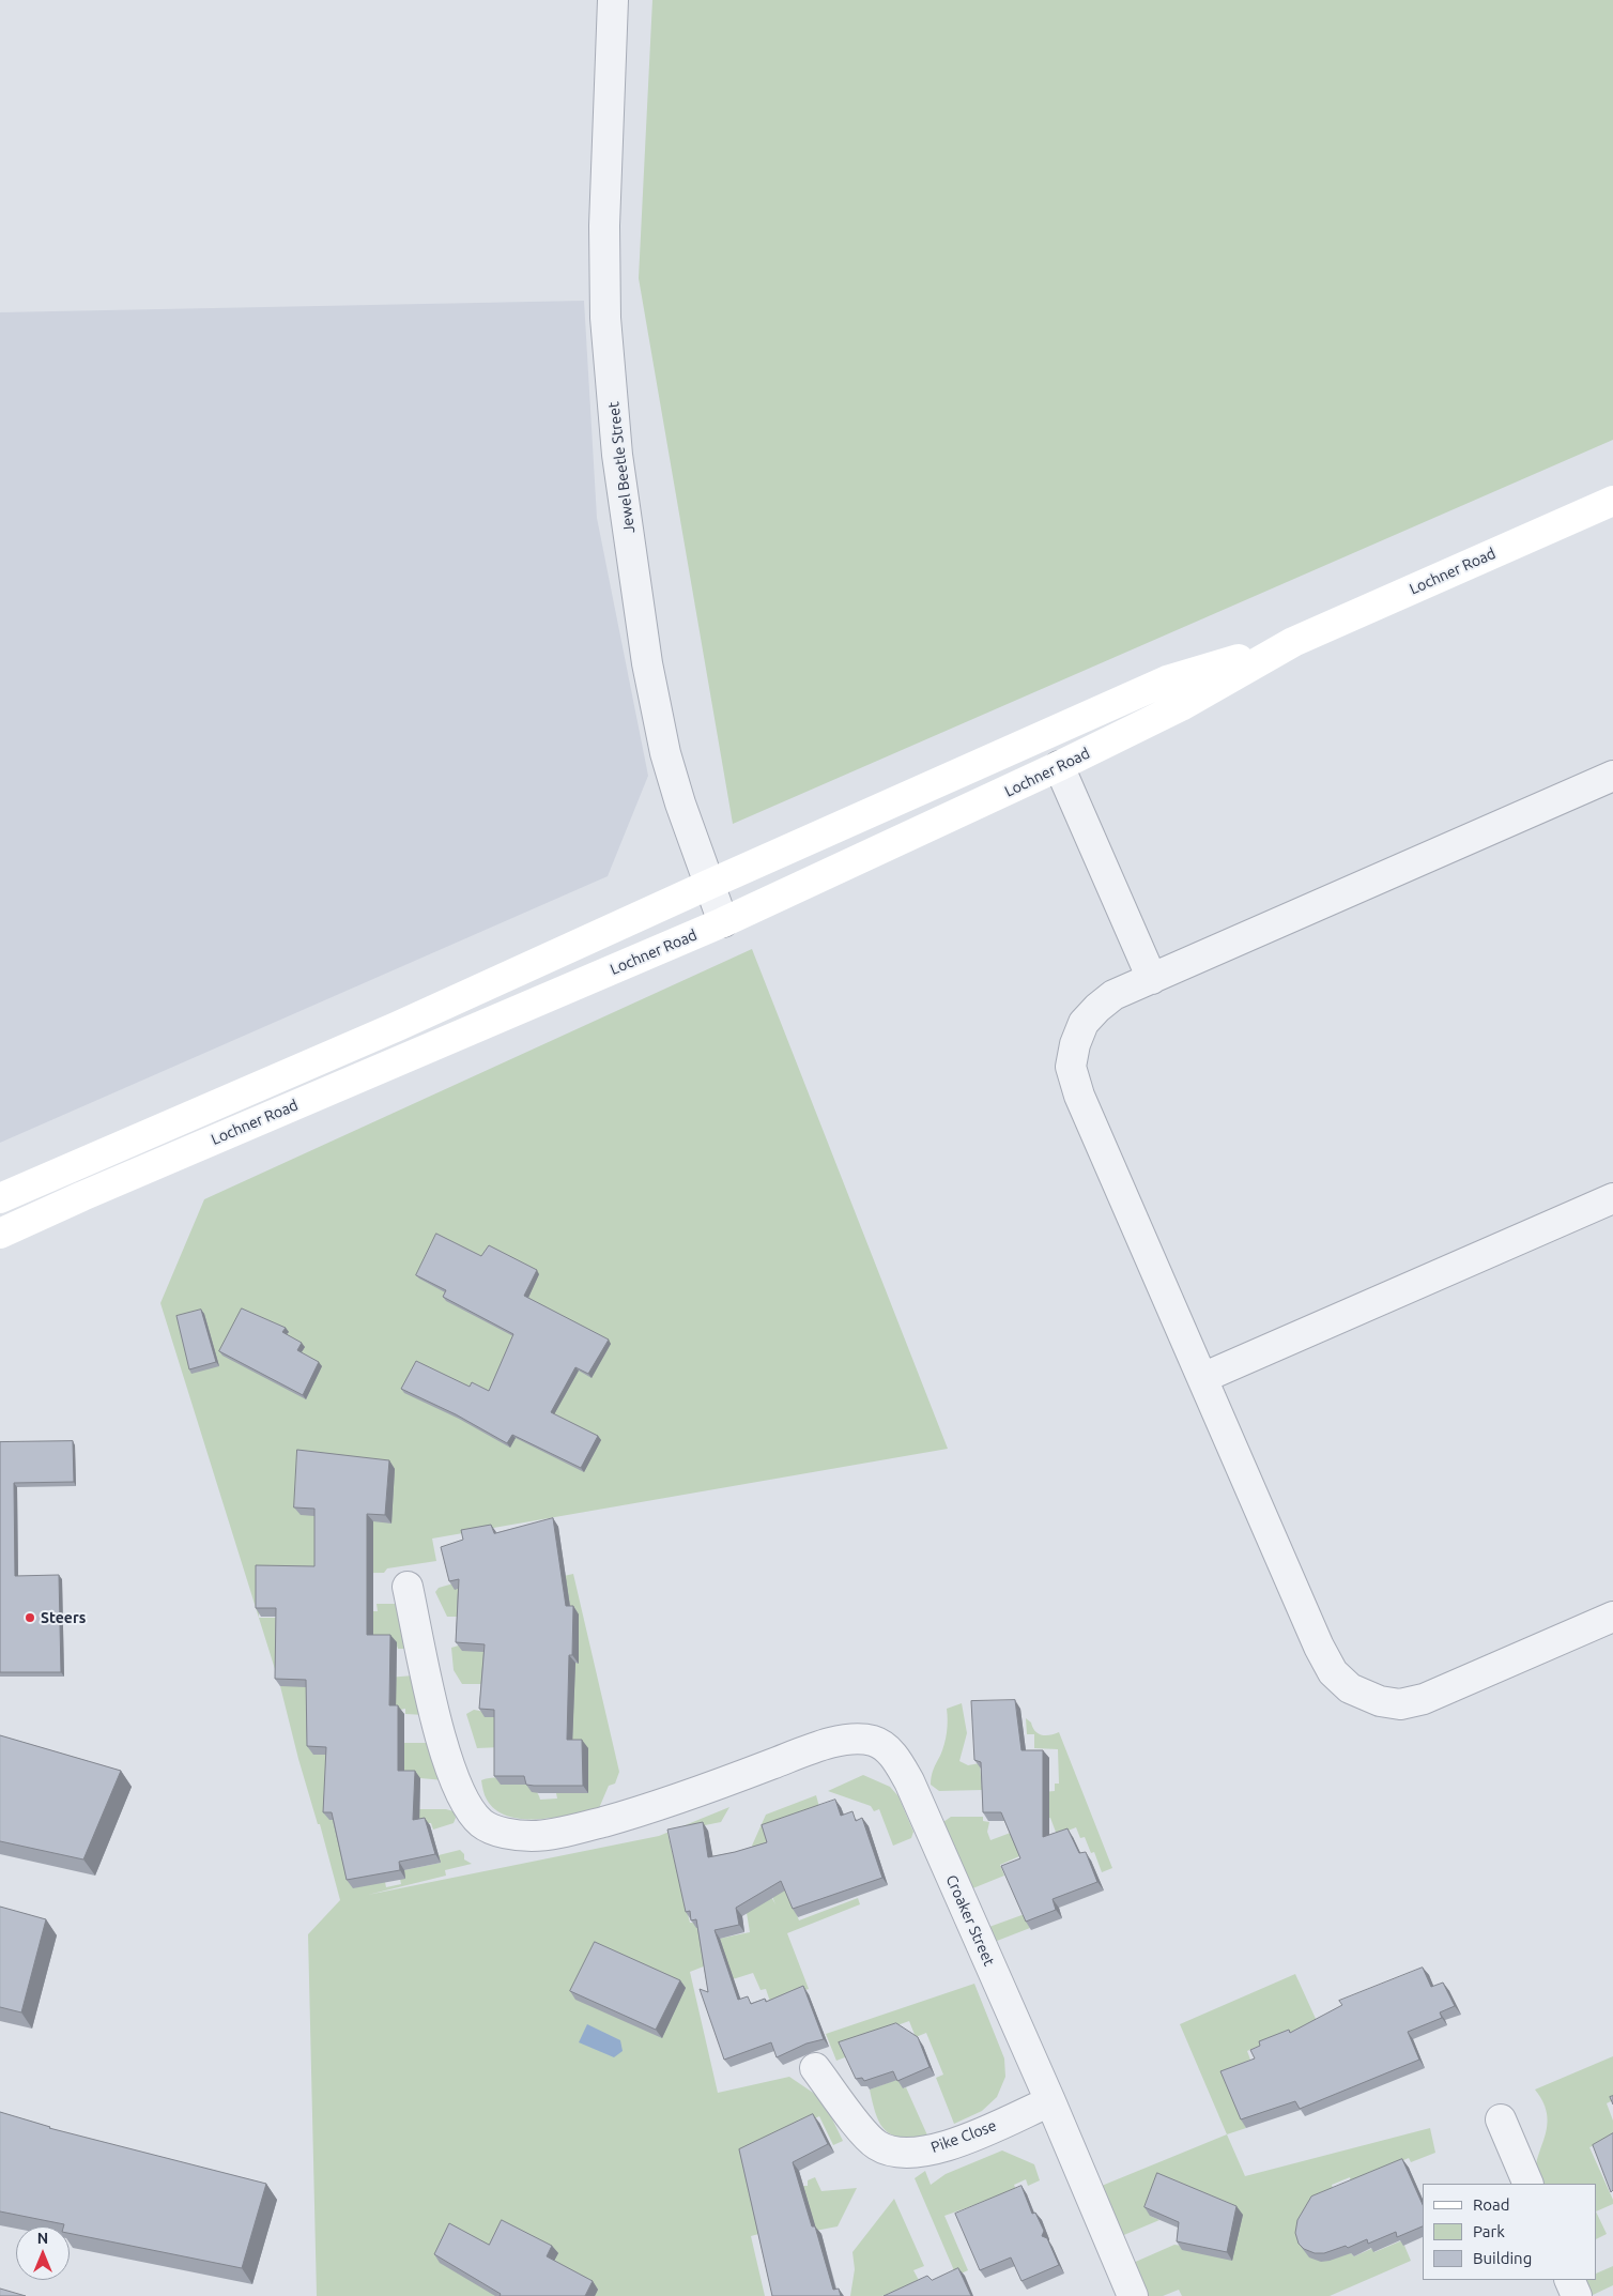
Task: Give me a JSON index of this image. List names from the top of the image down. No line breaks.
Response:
{"streets":{"street":["Jewel Beetle Street","Lochner Road","Croaker Street","Pike Close"]},"crossings":[["Jewel Beetle Street","Lochner Road"],["Croaker Street","Pike Close"]],"places":["Steers"],"legend":["Road","Park","Building"],"north":"top"}
